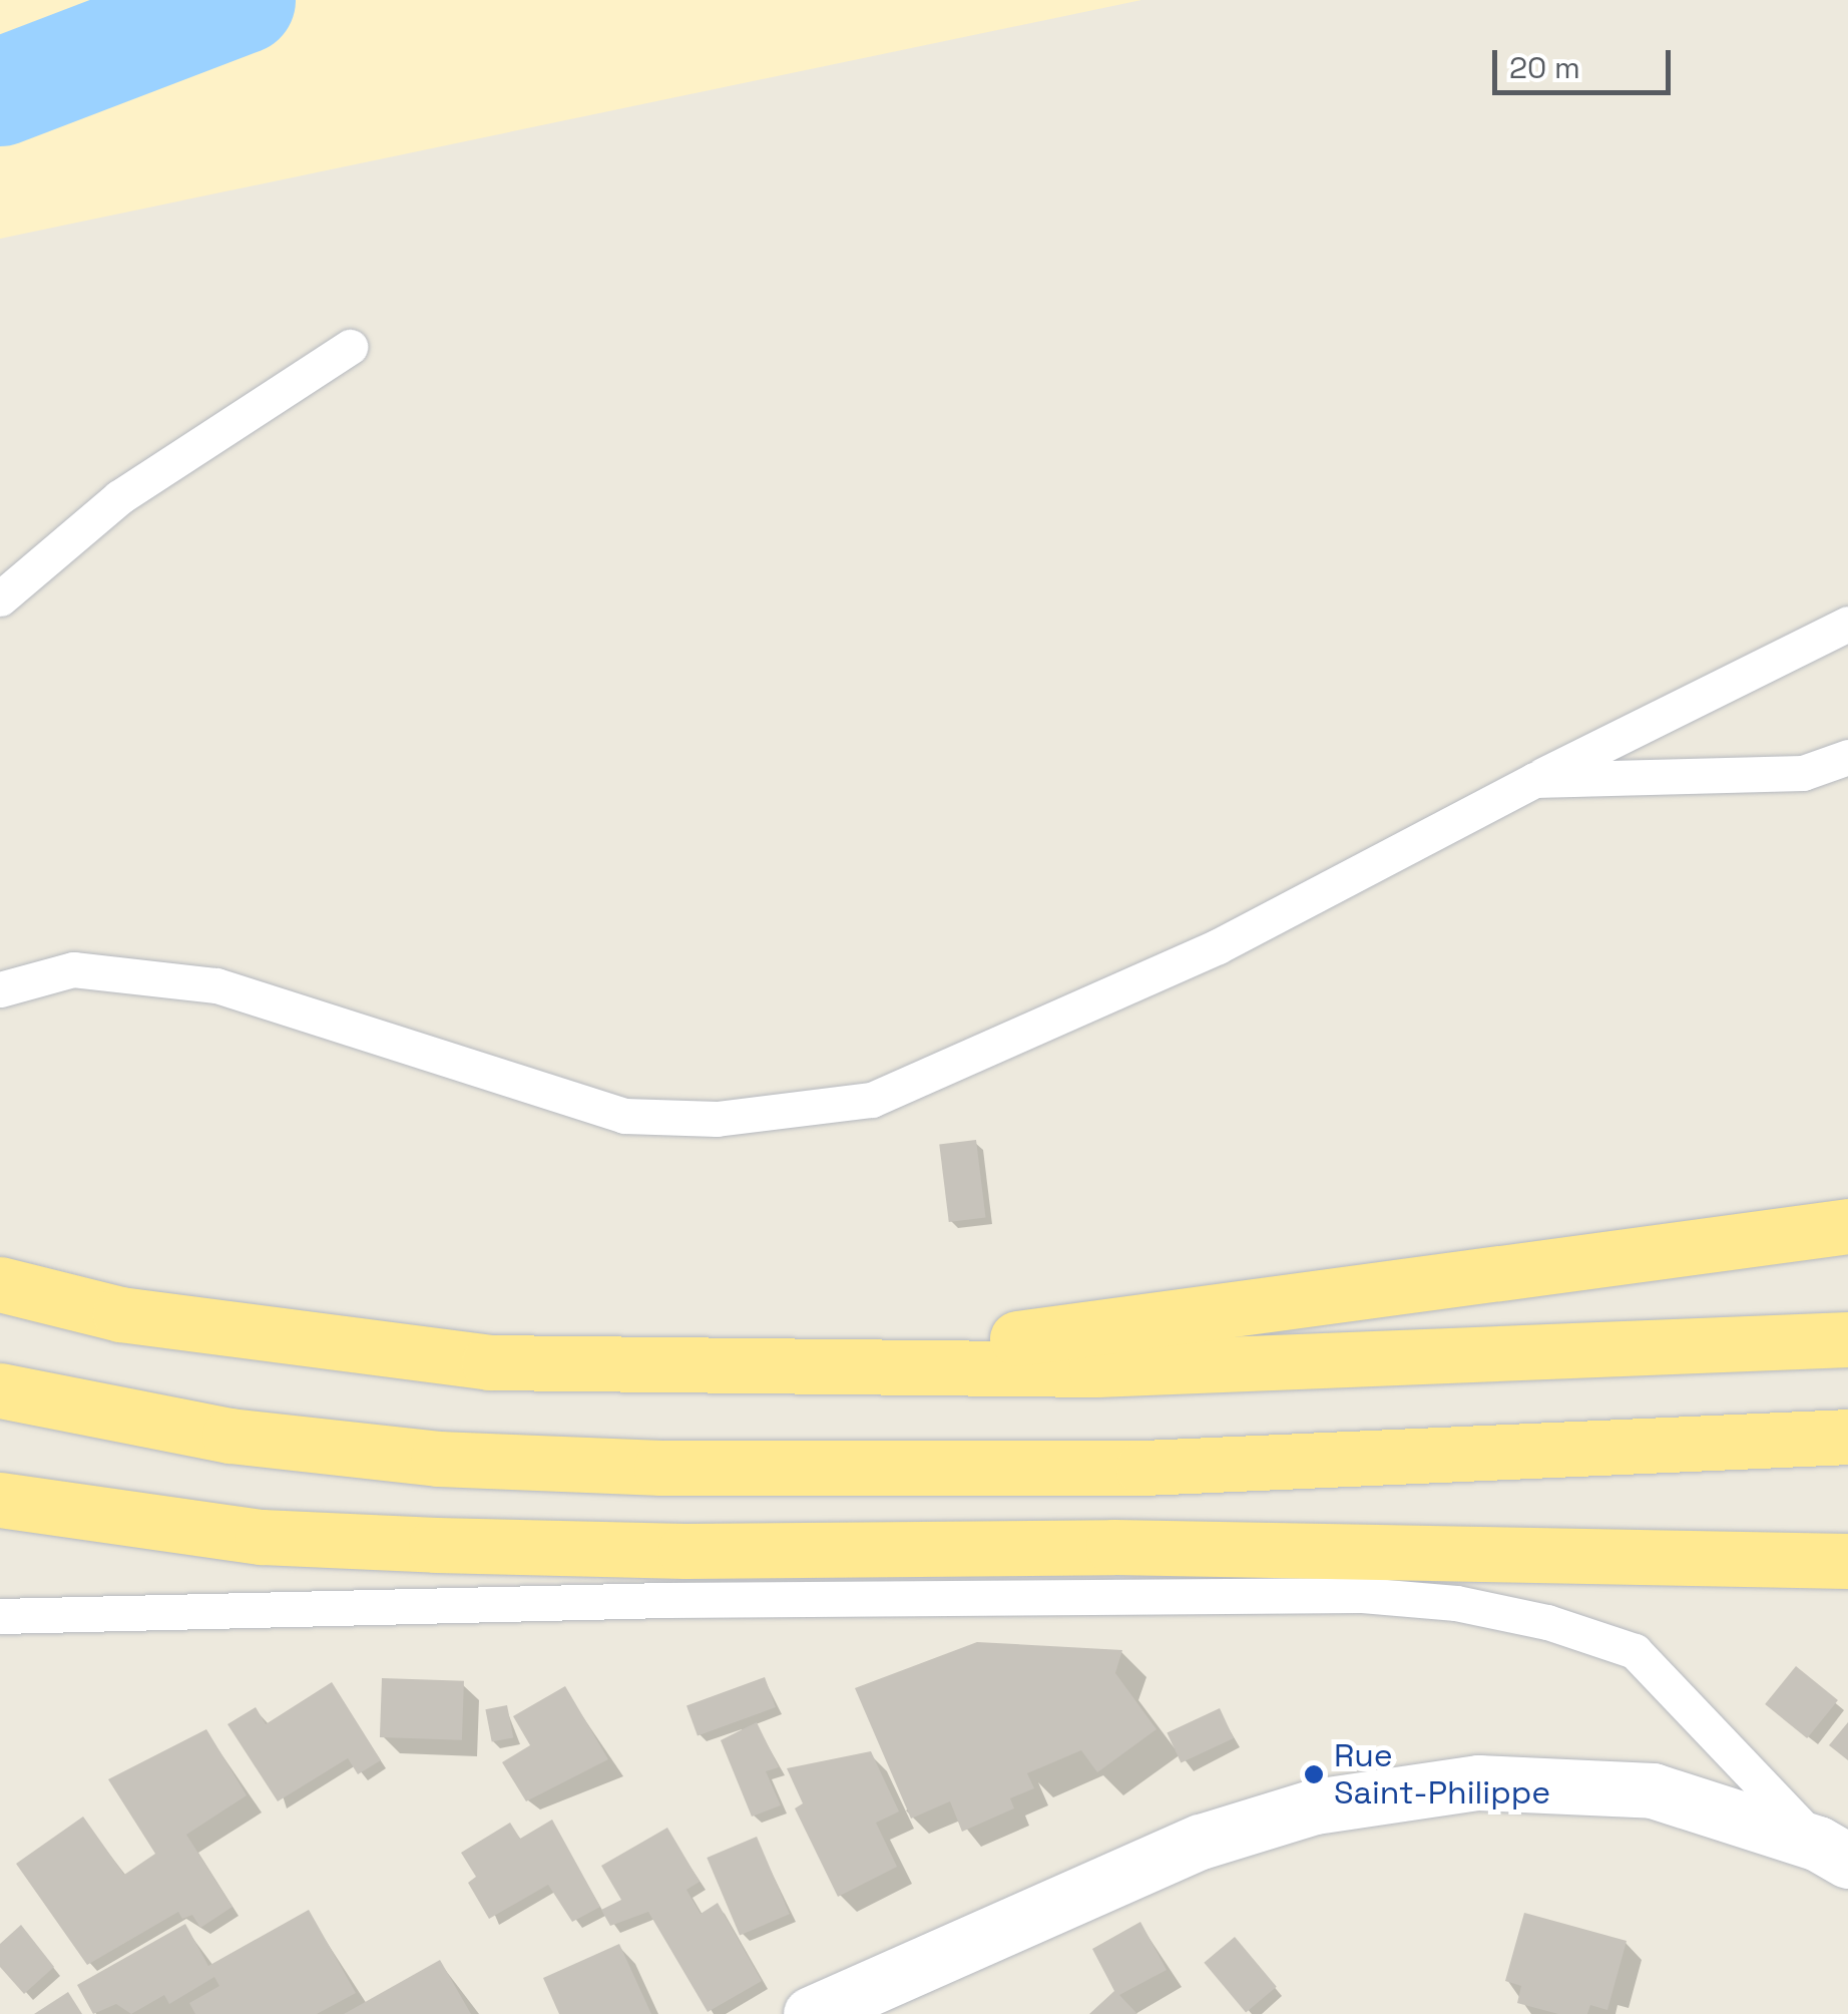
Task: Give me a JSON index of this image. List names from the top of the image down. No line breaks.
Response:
{"places":["Rue Saint-Philippe"],"scale_bar":"20 m"}
